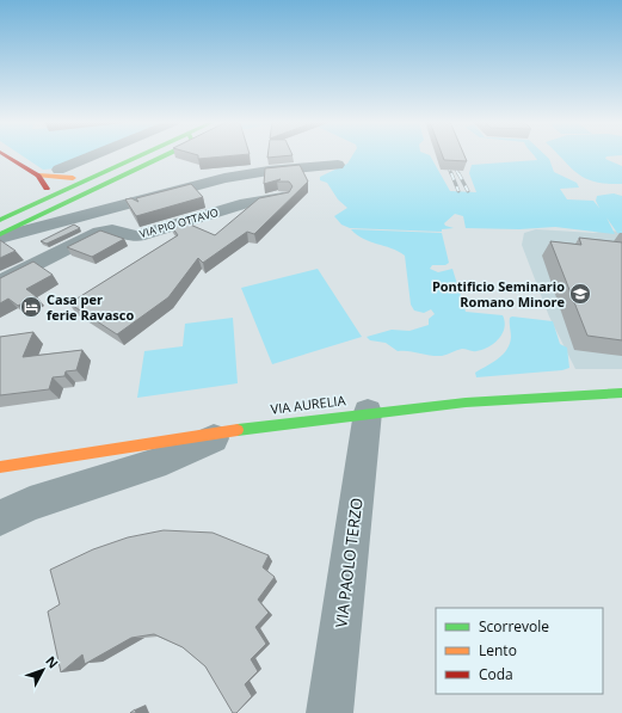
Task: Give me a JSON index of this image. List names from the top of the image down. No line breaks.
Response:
{"streets":{"street":["VIA PIO OTTAVO","VIA AURELIA","VIA PAOLO TERZO"]},"crossings":[["VIA AURELIA","VIA PAOLO TERZO"]],"places":{"school or university":["Pontificio Seminario Romano Minore"],"hotel":["Casa per ferie Ravasco"]},"legend":["Scorrevole","Lento","Coda"],"north":"top right"}
